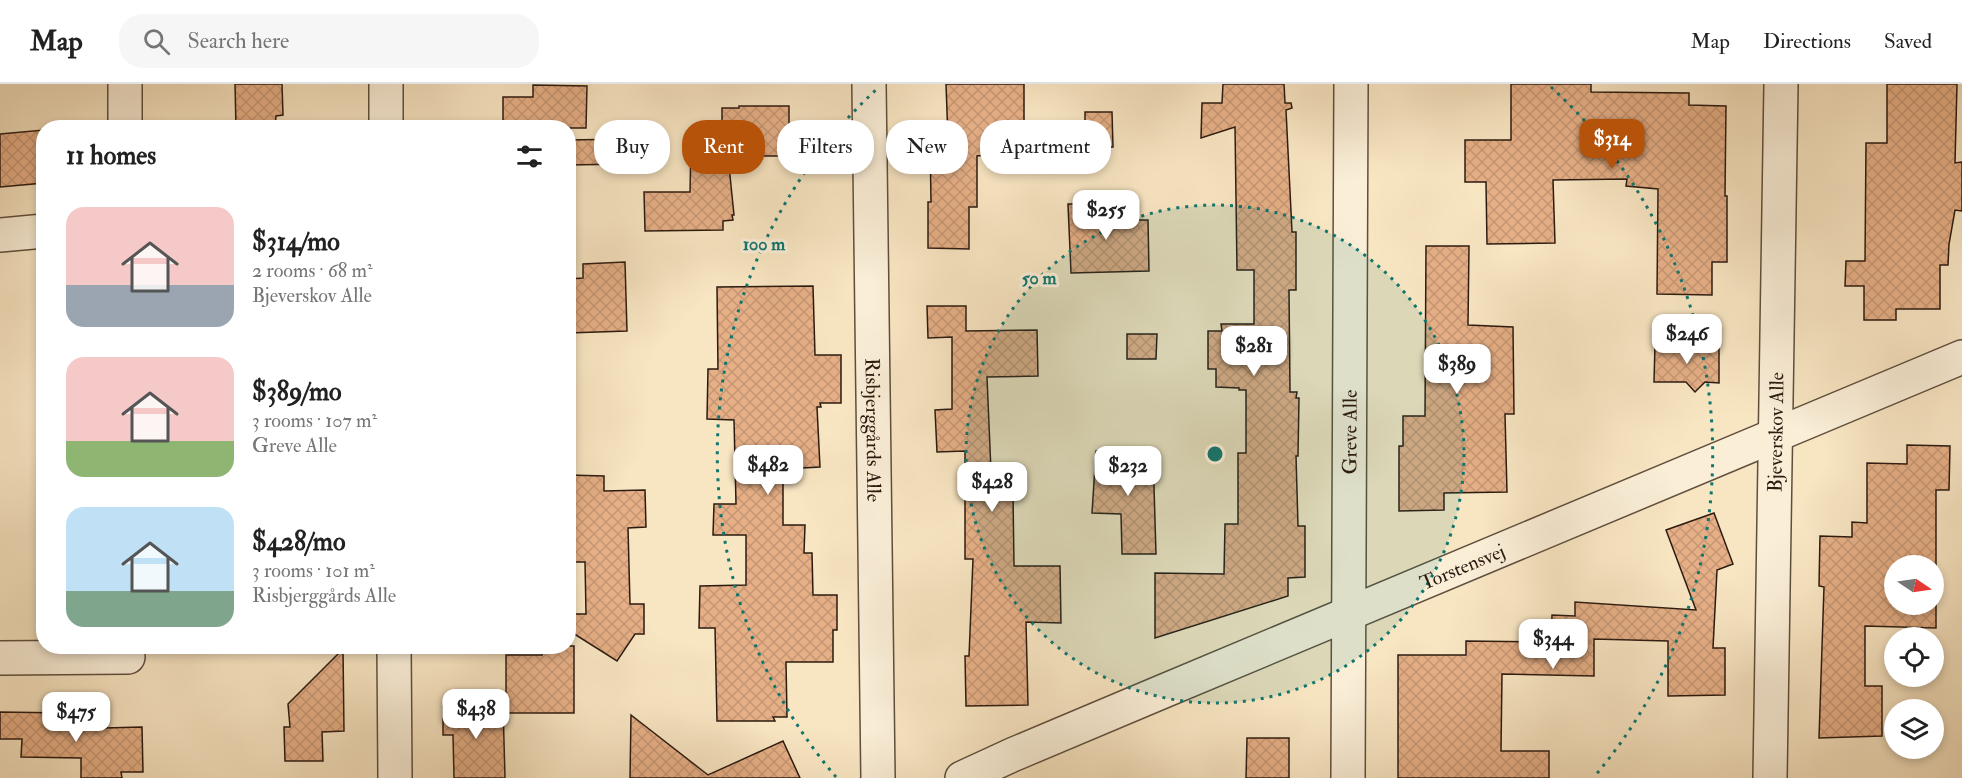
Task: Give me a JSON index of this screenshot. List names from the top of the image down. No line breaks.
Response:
{"streets":{"street":["Risbjerggårds Alle","Greve Alle","Bjeverskov Alle","Torstensvej"]},"crossings":[["Greve Alle","Torstensvej"],["Bjeverskov Alle","Torstensvej"]],"north":"right","page":{"header":"Map","search":"Search here","nav":["Map","Directions","Saved"],"price":["$314","$255","$246","$281","$389","$482","$232","$428","$344","$438","$475"],"chip":["Buy","Rent","Filters","New","Apartment"],"heading":"11 homes","list":[{"name":"$314/mo","note":"2 rooms · 68 m² · Bjeverskov Alle"},{"name":"$389/mo","note":"3 rooms · 107 m² · Greve Alle"},{"name":"$428/mo","note":"3 rooms · 101 m² · Risbjerggårds Alle"}]},"rings":["100 m","50 m"]}
